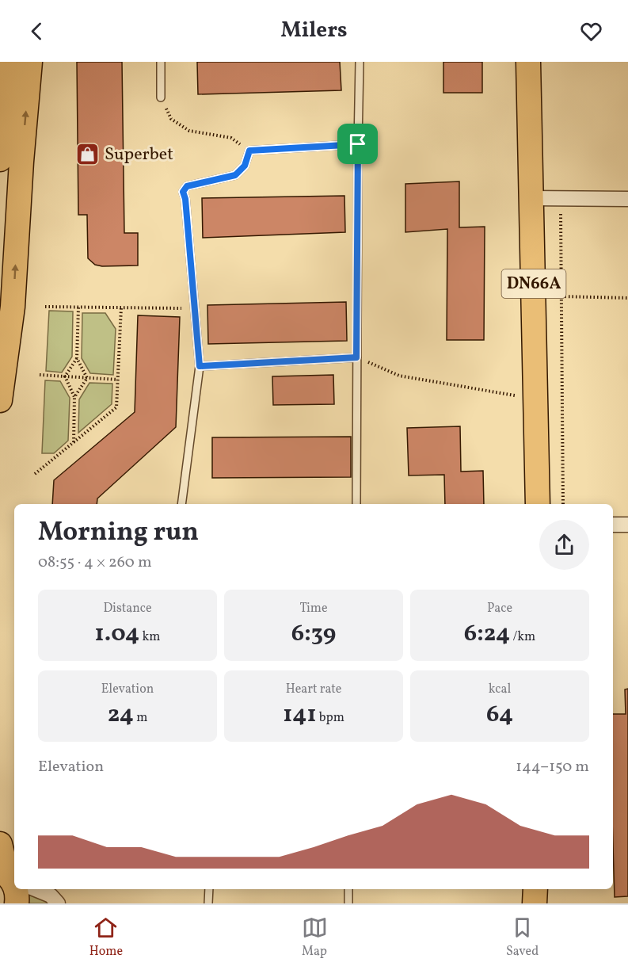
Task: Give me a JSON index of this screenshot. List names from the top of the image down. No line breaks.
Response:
{"streets":{"main road":["DN66A"]},"places":{"shop":["Superbet"]},"page":{"header":"Milers","heading":["Morning run","08:55 · 4 × 260 m"],"stats":[["Distance","1.04 km"],["Time","6:39"],["Pace","6:24 /km"],["Elevation","24 m"],["Heart rate","141 bpm"],["kcal","64"]],"chart":["Elevation","144–150 m"],"tabs":["Home","Map","Saved"]}}
